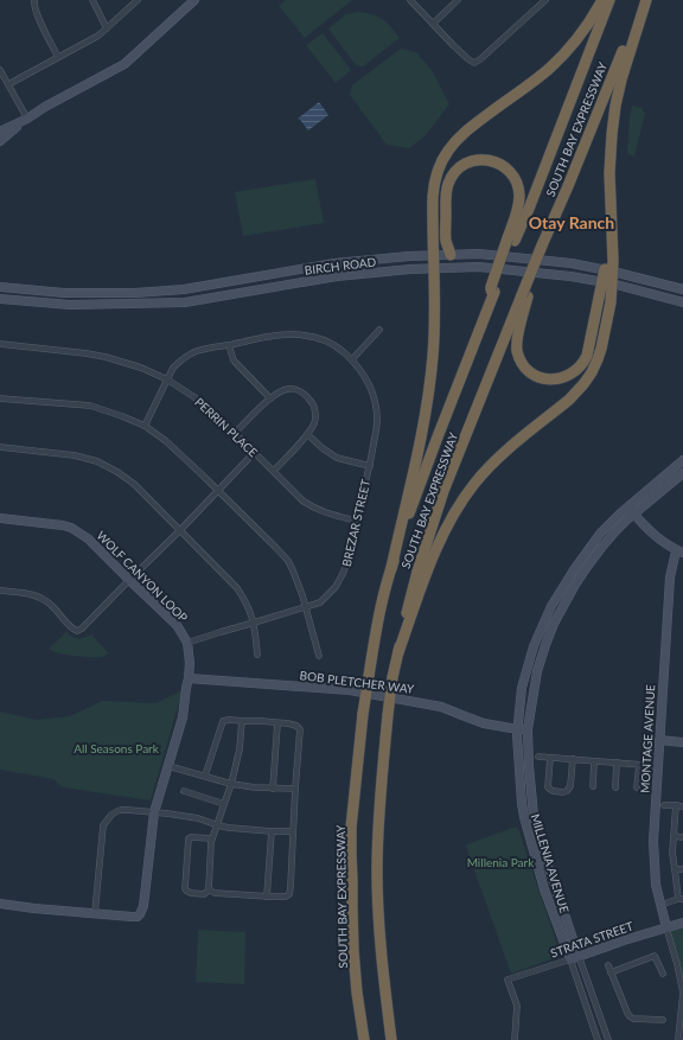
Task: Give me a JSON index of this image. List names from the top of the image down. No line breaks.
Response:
{"streets":{"highway":["SOUTH BAY EXPRESSWAY"],"street":["BIRCH ROAD","PERRIN PLACE","BREZAR STREET","WOLF CANYON LOOP","BOB PLETCHER WAY","MONTAGE AVENUE","MILLENIA AVENUE","STRATA STREET"]},"crossings":[["PERRIN PLACE","BREZAR STREET"],["BREZAR STREET","WOLF CANYON LOOP"],["WOLF CANYON LOOP","BOB PLETCHER WAY"],["BOB PLETCHER WAY","MILLENIA AVENUE"],["MONTAGE AVENUE","STRATA STREET"],["MILLENIA AVENUE","STRATA STREET"]],"districts":["Otay Ranch"],"parks":["All Seasons Park","Millenia Park"]}
